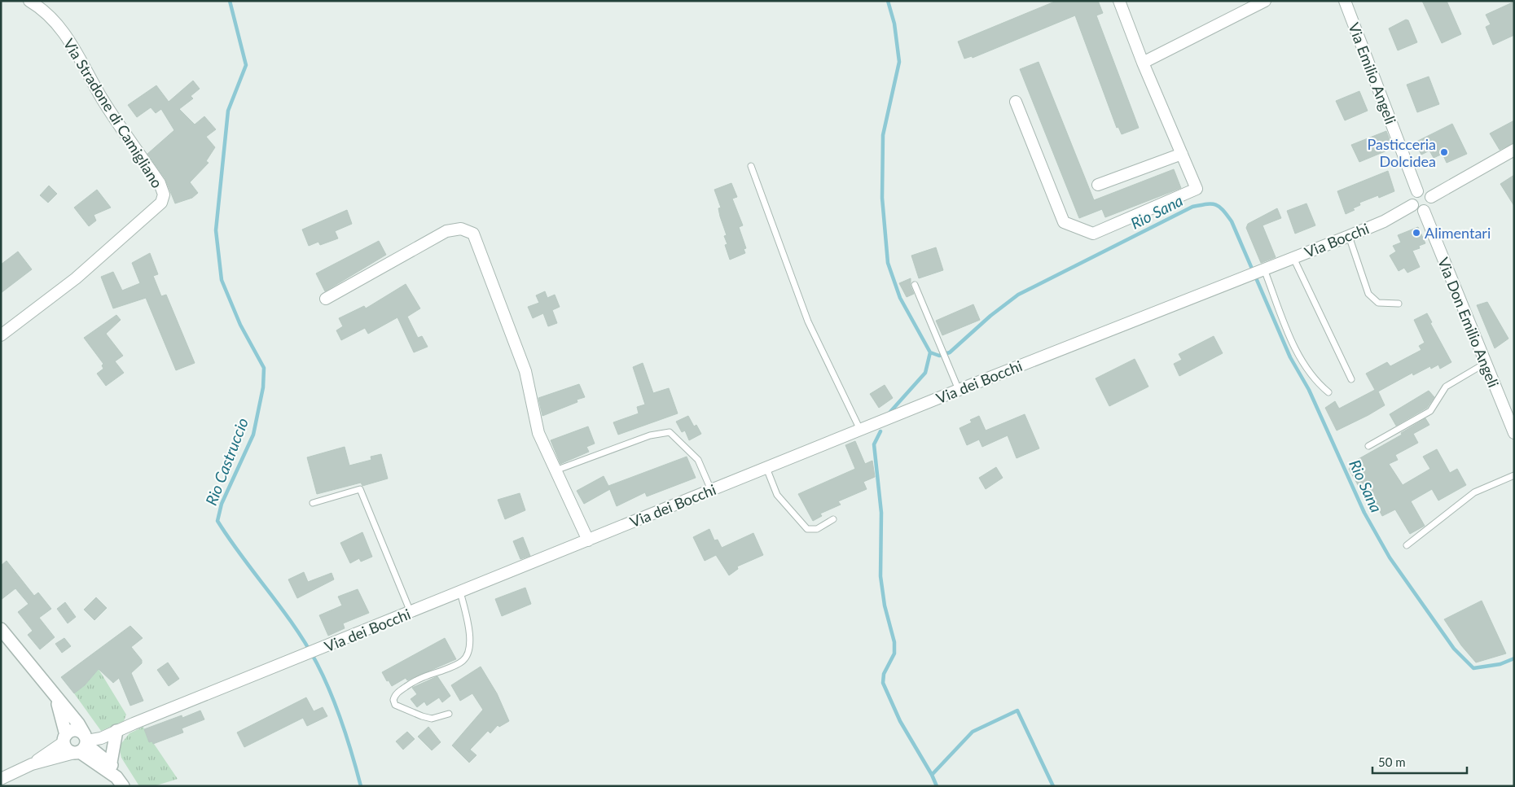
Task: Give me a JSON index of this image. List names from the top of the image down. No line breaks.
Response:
{"streets":{"street":["Via Emilio Angeli","Via Stradone di Camigliano","Via Bocchi","Via Don Emilio Angeli","Via dei Bocchi"]},"crossings":[["Via Emilio Angeli","Via Bocchi"],["Via Emilio Angeli","Via Don Emilio Angeli"],["Via Bocchi","Via Don Emilio Angeli"],["Via Bocchi","Via dei Bocchi"]],"water":["Rio Sana","Rio Castruccio"],"places":["Pasticceria Dolcidea","Alimentari"],"scale_bar":"50 m"}
